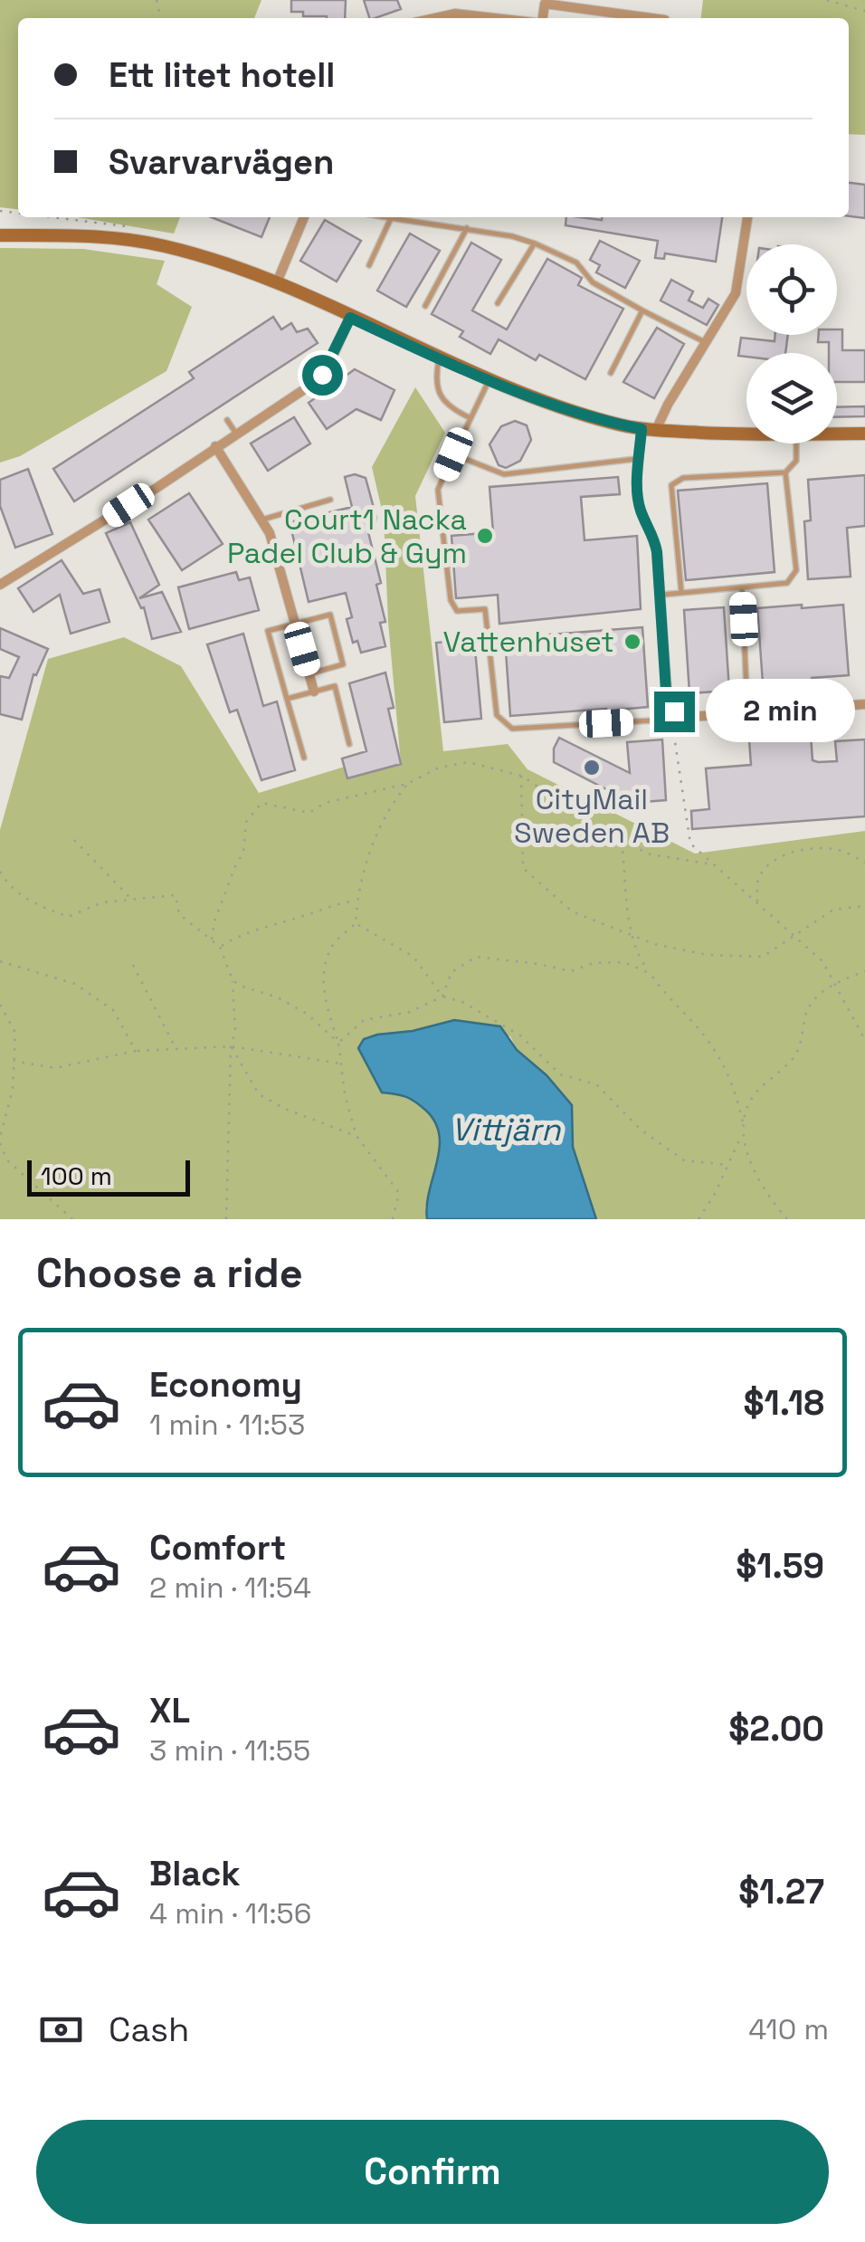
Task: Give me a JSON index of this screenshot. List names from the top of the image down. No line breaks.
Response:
{"water":["Vittjärn"],"places":["Court1 Nacka Padel Club & Gym","Vattenhuset","CityMail Sweden AB"],"scale_bar":"100 m","page":{"banner":["Ett litet hotell","Svarvarvägen"],"bubble":"2 min","scale":"100 m","heading":"Choose a ride","list":[{"name":"Economy","note":"1 min · 11:53","value":"$1.18"},{"name":"Comfort","note":"2 min · 11:54","value":"$1.59"},{"name":"XL","note":"3 min · 11:55","value":"$2.00"},{"name":"Black","note":"4 min · 11:56","value":"$1.27"}],"pay":["Cash","410 m"],"buttons":"Confirm"}}
